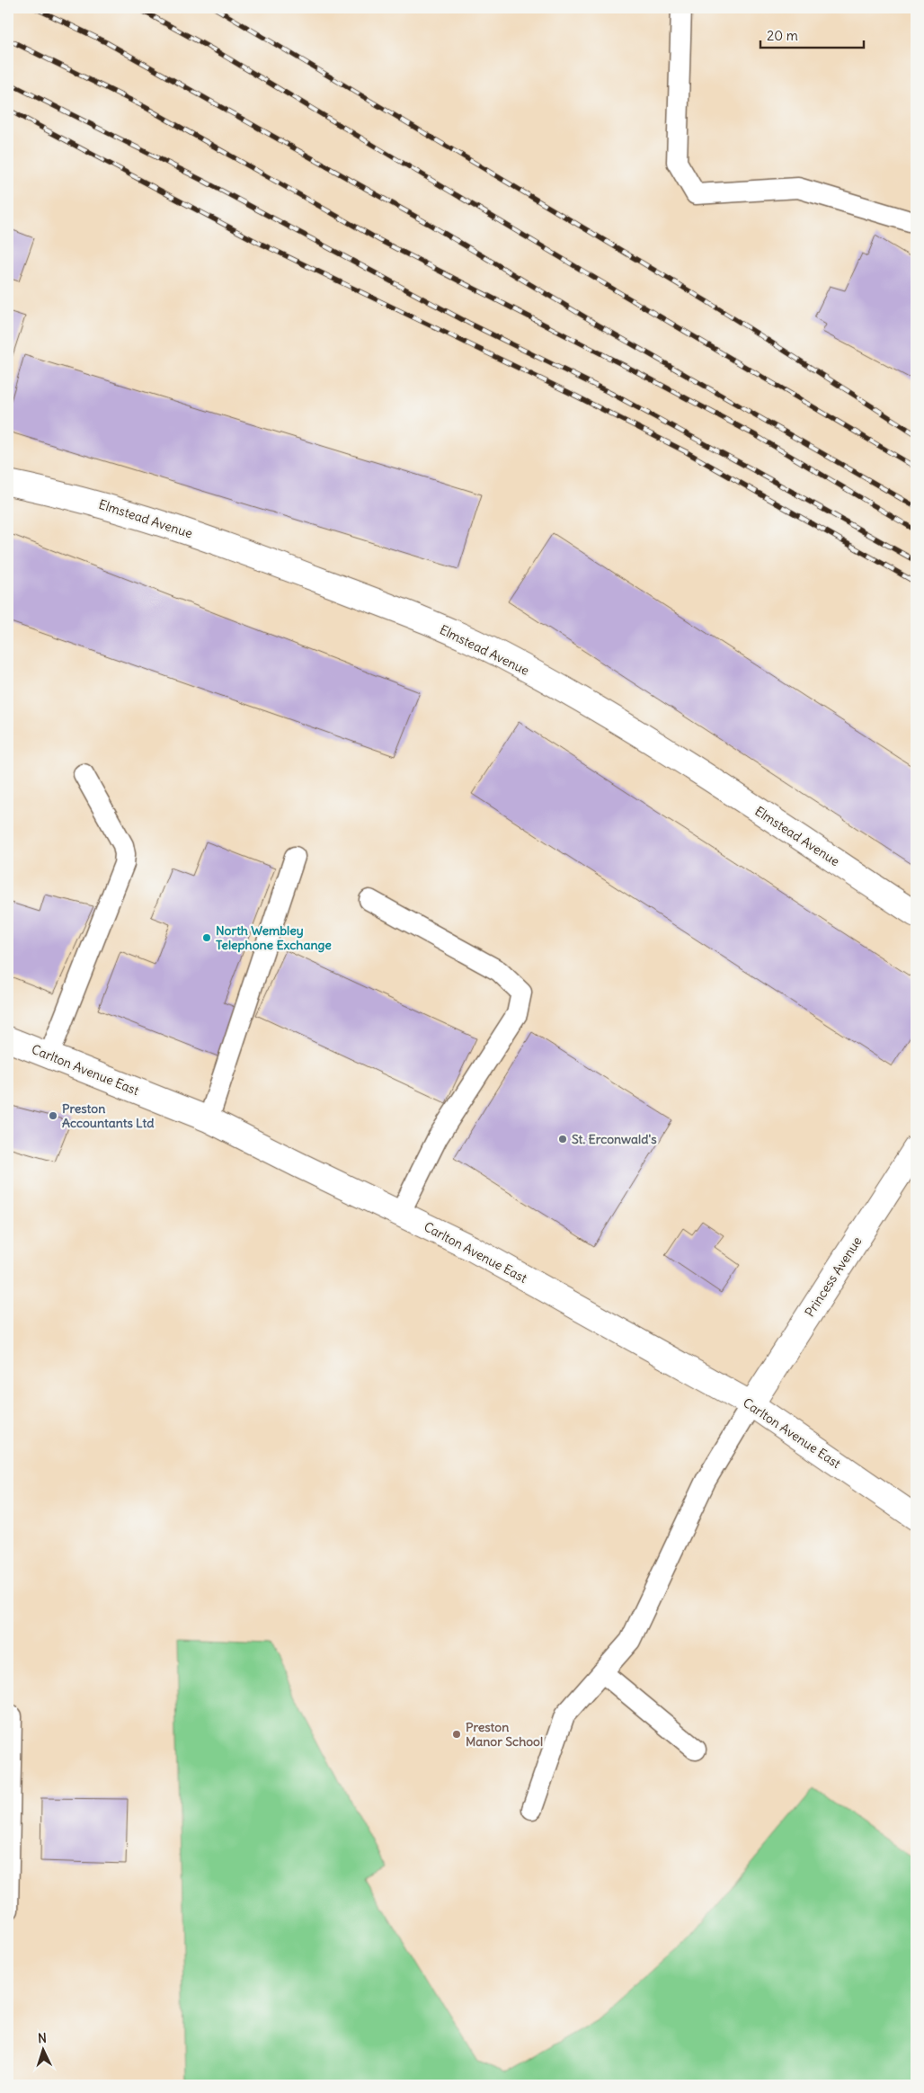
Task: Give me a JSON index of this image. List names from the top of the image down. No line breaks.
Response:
{"streets":{"street":["Elmstead Avenue","Carlton Avenue East","Princess Avenue"]},"crossings":[["Carlton Avenue East","Princess Avenue"]],"places":["North Wembley Telephone Exchange","Preston Accountants Ltd","St. Erconwald's","Preston Manor School"],"scale_bar":"20 m","north":"top"}
